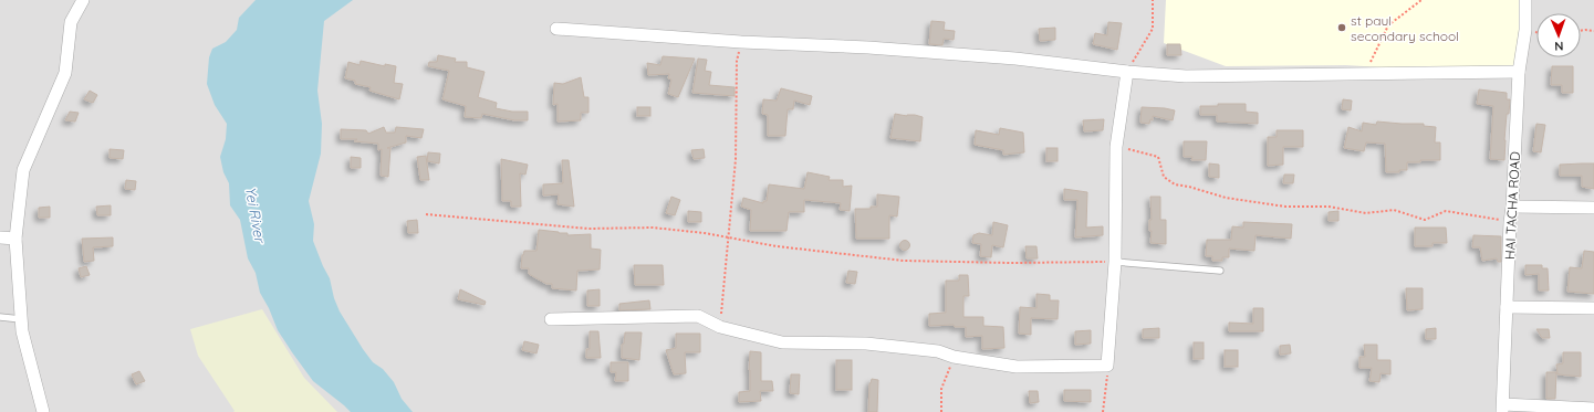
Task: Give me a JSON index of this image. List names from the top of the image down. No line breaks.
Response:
{"streets":{"street":["HAI TACHA ROAD"]},"water":["Yei River"],"places":["st paul secondary school"],"north":"bottom"}
